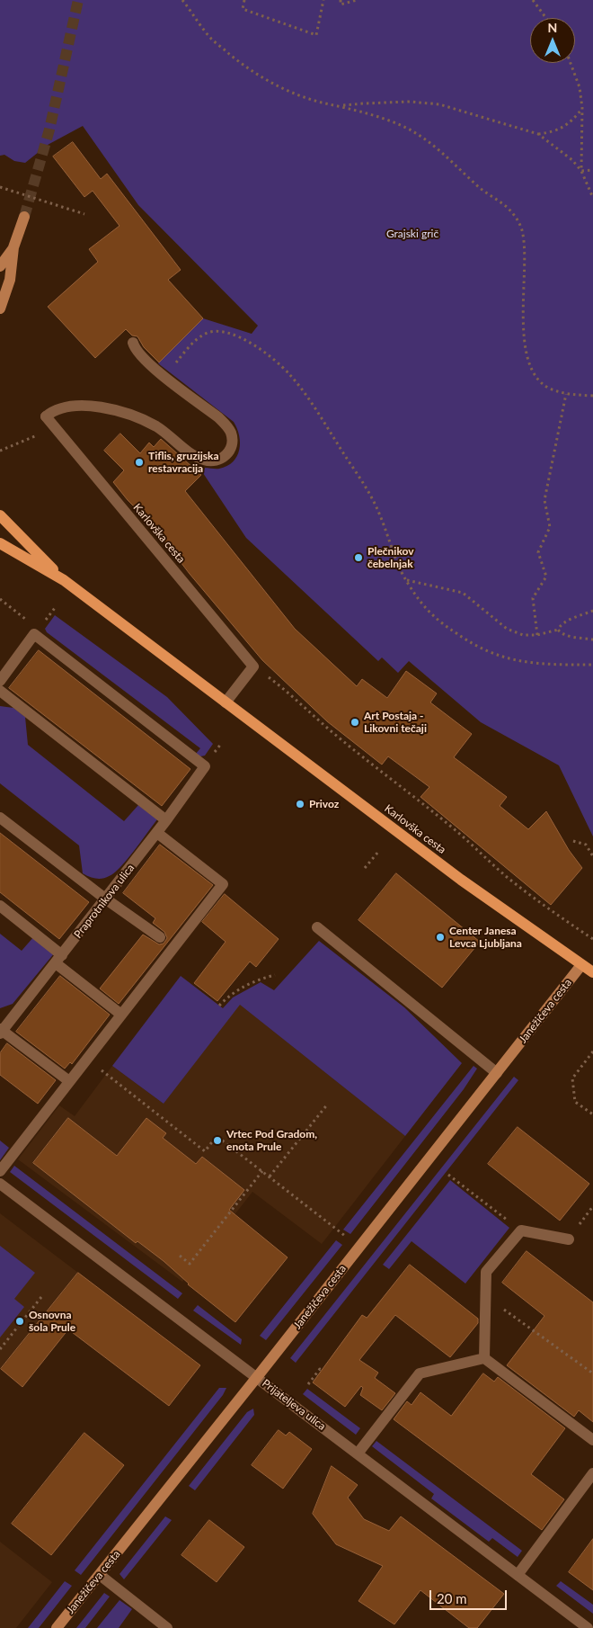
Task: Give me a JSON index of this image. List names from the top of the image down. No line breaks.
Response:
{"streets":{"main road":["Karlovška cesta"],"street":["Praprotnikova ulica","Janežičeva cesta","Prijateljeva ulica"]},"crossings":[["Karlovška cesta","Janežičeva cesta"],["Janežičeva cesta","Prijateljeva ulica"]],"parks":["Grajski grič"],"places":["Tiflis, gruzijska restavracija","Plečnikov čebelnjak","Art Postaja - Likovni tečaji","Privoz","Center Janesa Levca Ljubljana","Vrtec Pod Gradom, enota Prule","Osnovna šola Prule"],"scale_bar":"20 m","north":"top"}
